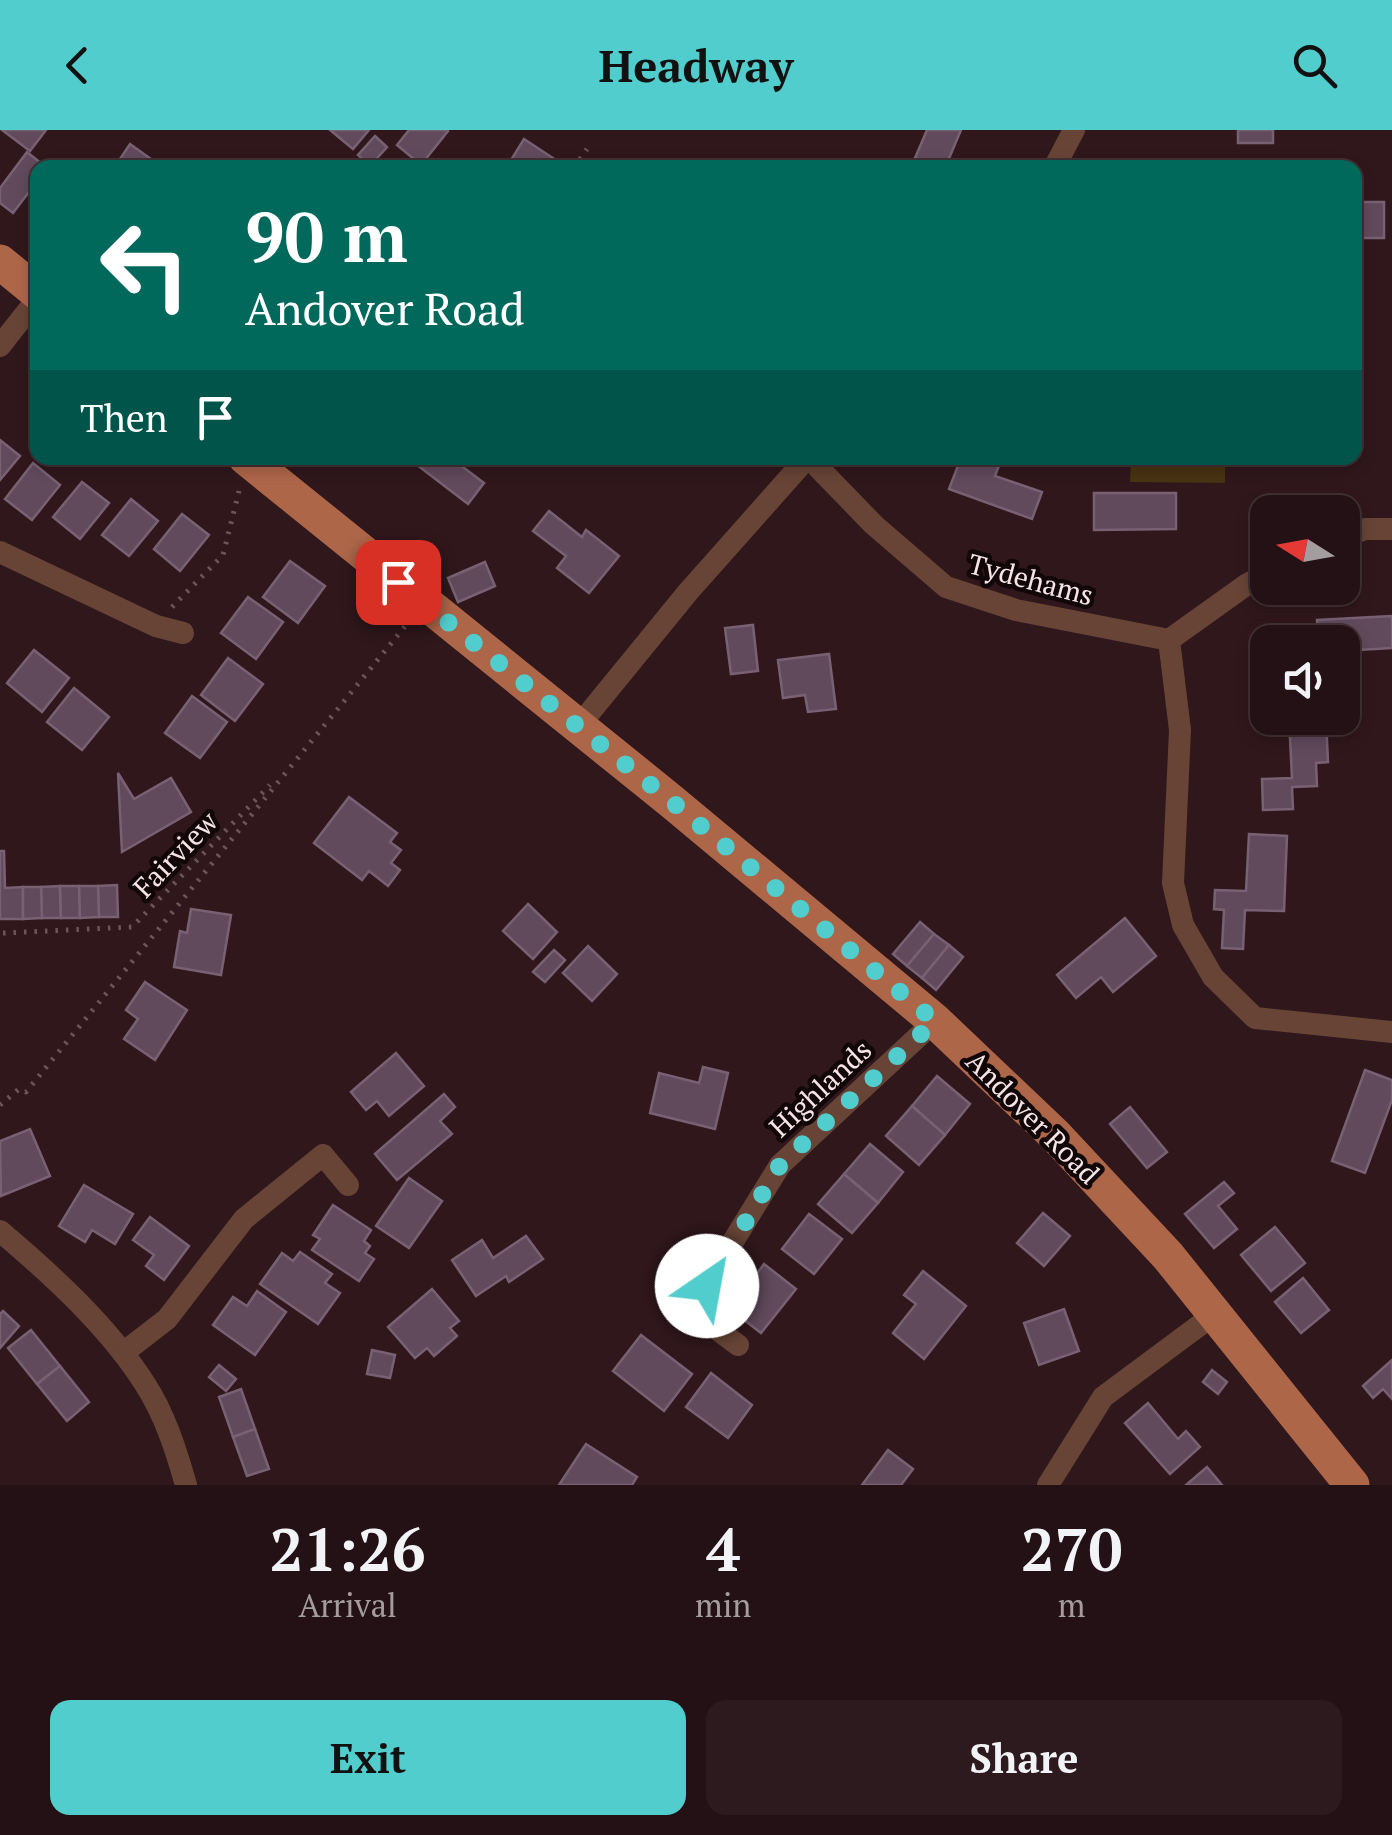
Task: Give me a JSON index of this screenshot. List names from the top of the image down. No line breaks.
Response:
{"streets":{"main road":["Andover Road"],"street":["Tydehams","Highlands"],"path":["Fairview"]},"crossings":[["Tydehams","Andover Road"],["Highlands","Andover Road"]],"north":"left","page":{"header":"Headway","turn":["90 m","Andover Road"],"then":"Then","eta":["21:26","Arrival","4","min","270","m"],"buttons":["Exit","Share"]}}
